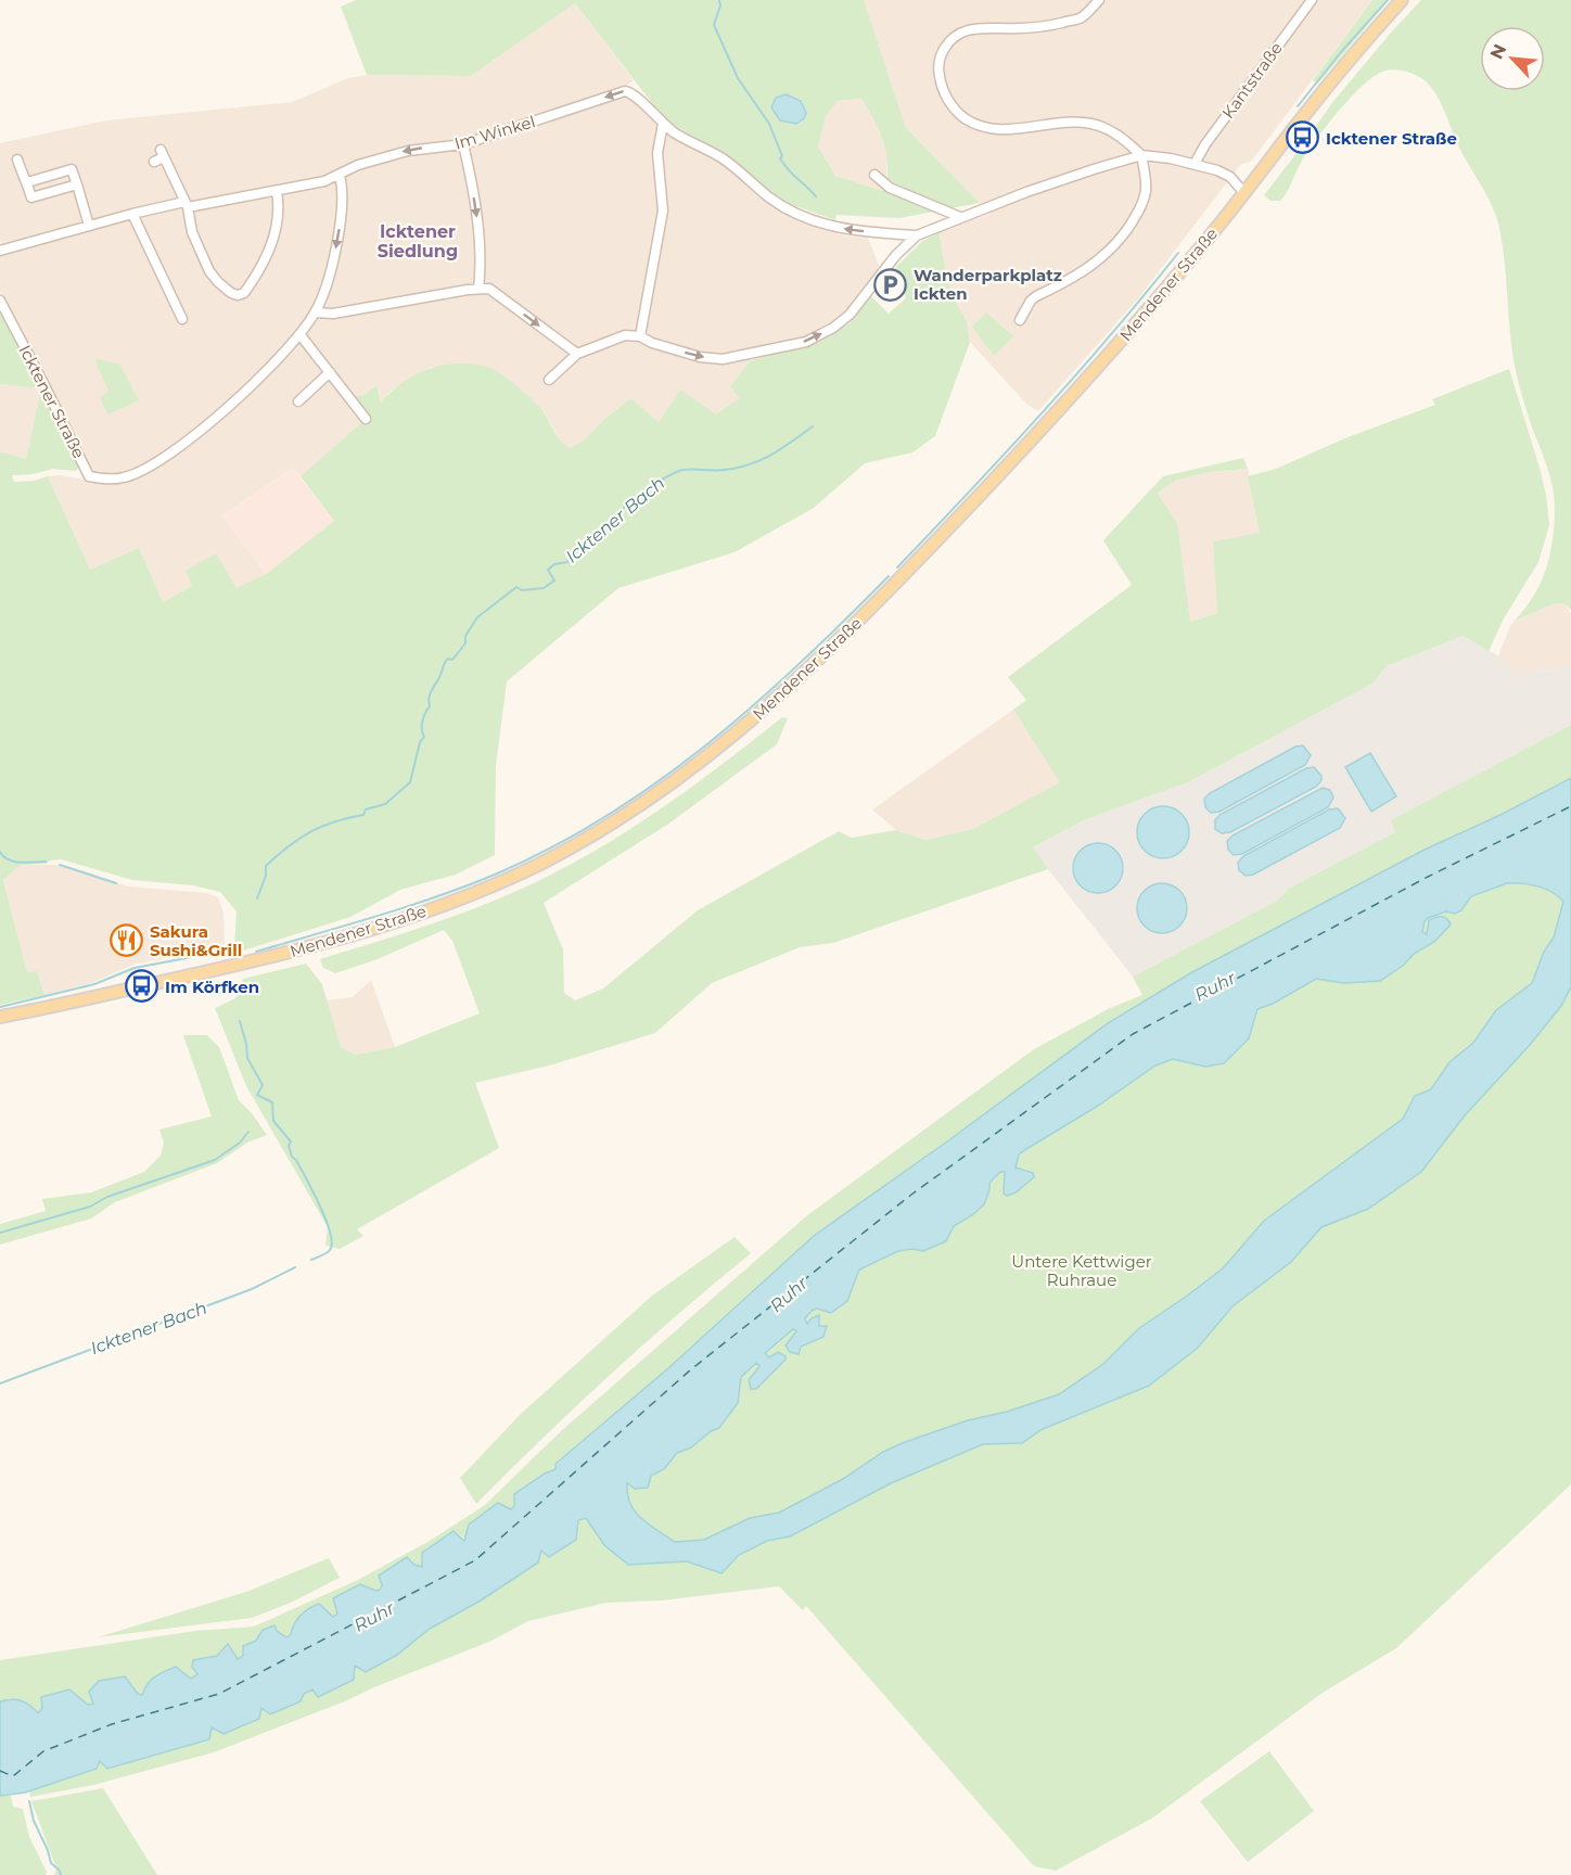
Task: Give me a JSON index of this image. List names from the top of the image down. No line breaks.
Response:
{"streets":{"main road":["Mendener Straße"],"street":["Kantstraße","Im Winkel","Icktener Straße"]},"crossings":[["Im Winkel","Icktener Straße"]],"one_way":["Im Winkel"],"districts":["Icktener Siedlung"],"water":["Icktener Bach","Ruhr"],"parks":["Untere Kettwiger Ruhraue"],"places":{"bus stop":["Icktener Straße","Im Körfken"],"parking":["Wanderparkplatz Ickten"],"restaurant":["Sakura Sushi&Grill"]},"north":"top left"}
